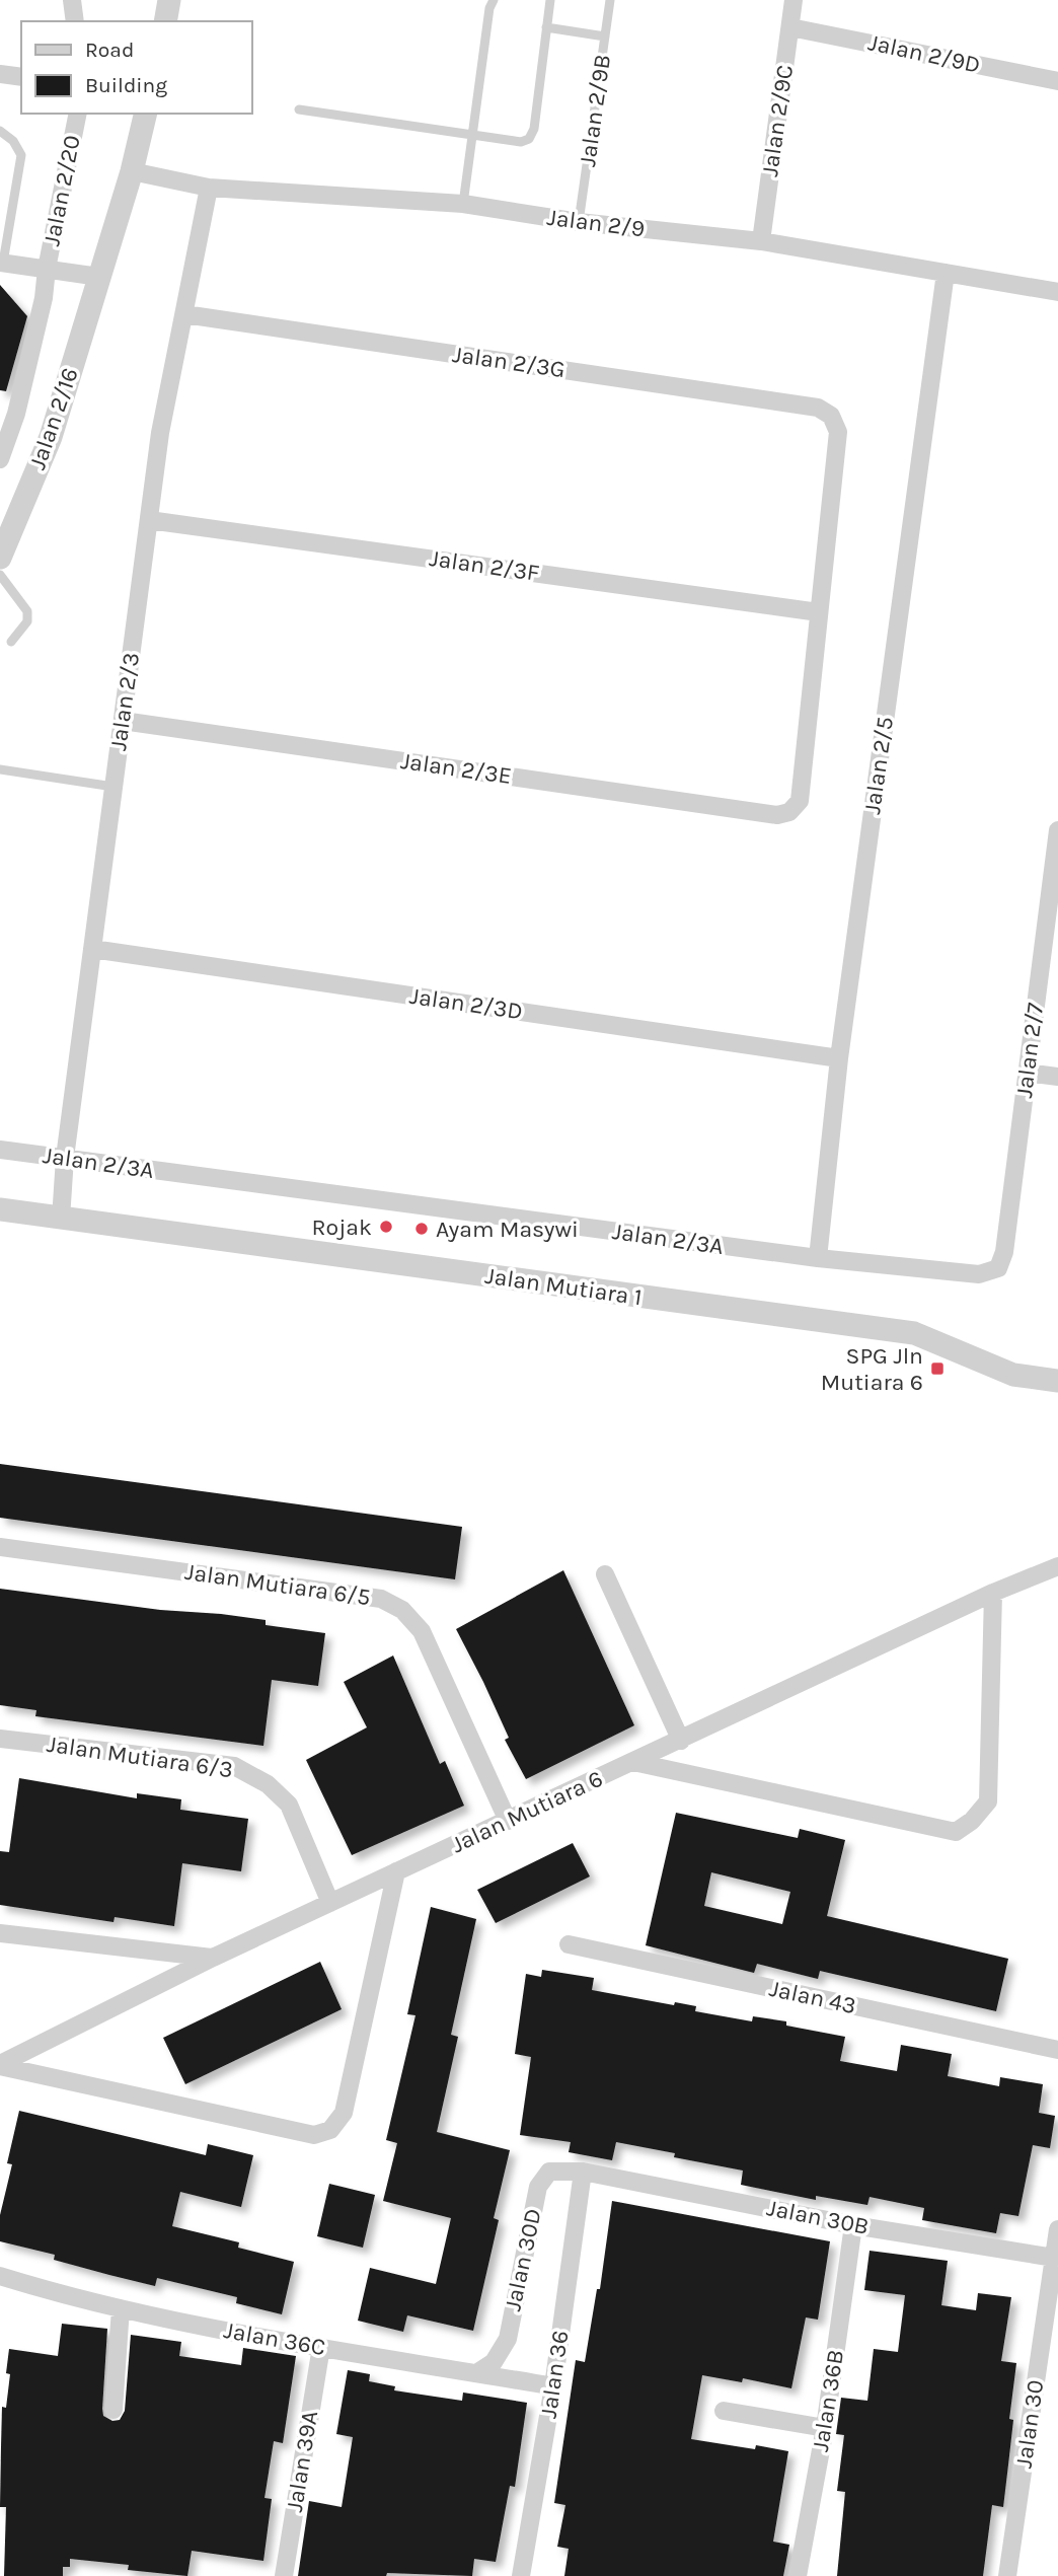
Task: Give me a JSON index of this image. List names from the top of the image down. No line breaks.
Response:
{"streets":{"street":["Jalan 2/9D","Jalan 2/9C","Jalan 2/20","Jalan 2/9","Jalan 2/3G","Jalan 2/16","Jalan 2/3F","Jalan 2/3","Jalan 2/5","Jalan 2/3E","Jalan 2/3D","Jalan 2/7","Jalan 2/3A","Jalan Mutiara 1","Jalan Mutiara 6/5","Jalan Mutiara 6/3","Jalan Mutiara 6","Jalan 43","Jalan 30B","Jalan 30D","Jalan 36C","Jalan 36","Jalan 36B","Jalan 30","Jalan 39A"],"lane":["Jalan 2/9B"]},"crossings":[["Jalan 2/9D","Jalan 2/9C"],["Jalan 2/9B","Jalan 2/9"],["Jalan 2/9C","Jalan 2/9"],["Jalan 2/9","Jalan 2/16"],["Jalan 2/9","Jalan 2/3"],["Jalan 2/9","Jalan 2/5"],["Jalan 2/3G","Jalan 2/3F"],["Jalan 2/3G","Jalan 2/3"],["Jalan 2/3G","Jalan 2/3E"],["Jalan 2/3F","Jalan 2/3"],["Jalan 2/3F","Jalan 2/3E"],["Jalan 2/3","Jalan 2/3E"],["Jalan 2/3","Jalan 2/3D"],["Jalan 2/3","Jalan 2/3A"],["Jalan 2/3","Jalan Mutiara 1"],["Jalan 2/5","Jalan 2/3D"],["Jalan 2/5","Jalan 2/3A"],["Jalan 2/7","Jalan 2/3A"],["Jalan Mutiara 6/5","Jalan Mutiara 6"],["Jalan Mutiara 6/3","Jalan Mutiara 6"],["Jalan 30B","Jalan 30D"],["Jalan 30B","Jalan 36"],["Jalan 30B","Jalan 36B"],["Jalan 30B","Jalan 30"],["Jalan 30D","Jalan 36C"],["Jalan 30D","Jalan 36"],["Jalan 36C","Jalan 36"],["Jalan 36C","Jalan 39A"]],"places":{"other":["Rojak","Ayam Masywi"],"transit":["SPG Jln Mutiara 6"]},"legend":["Road","Building"]}
